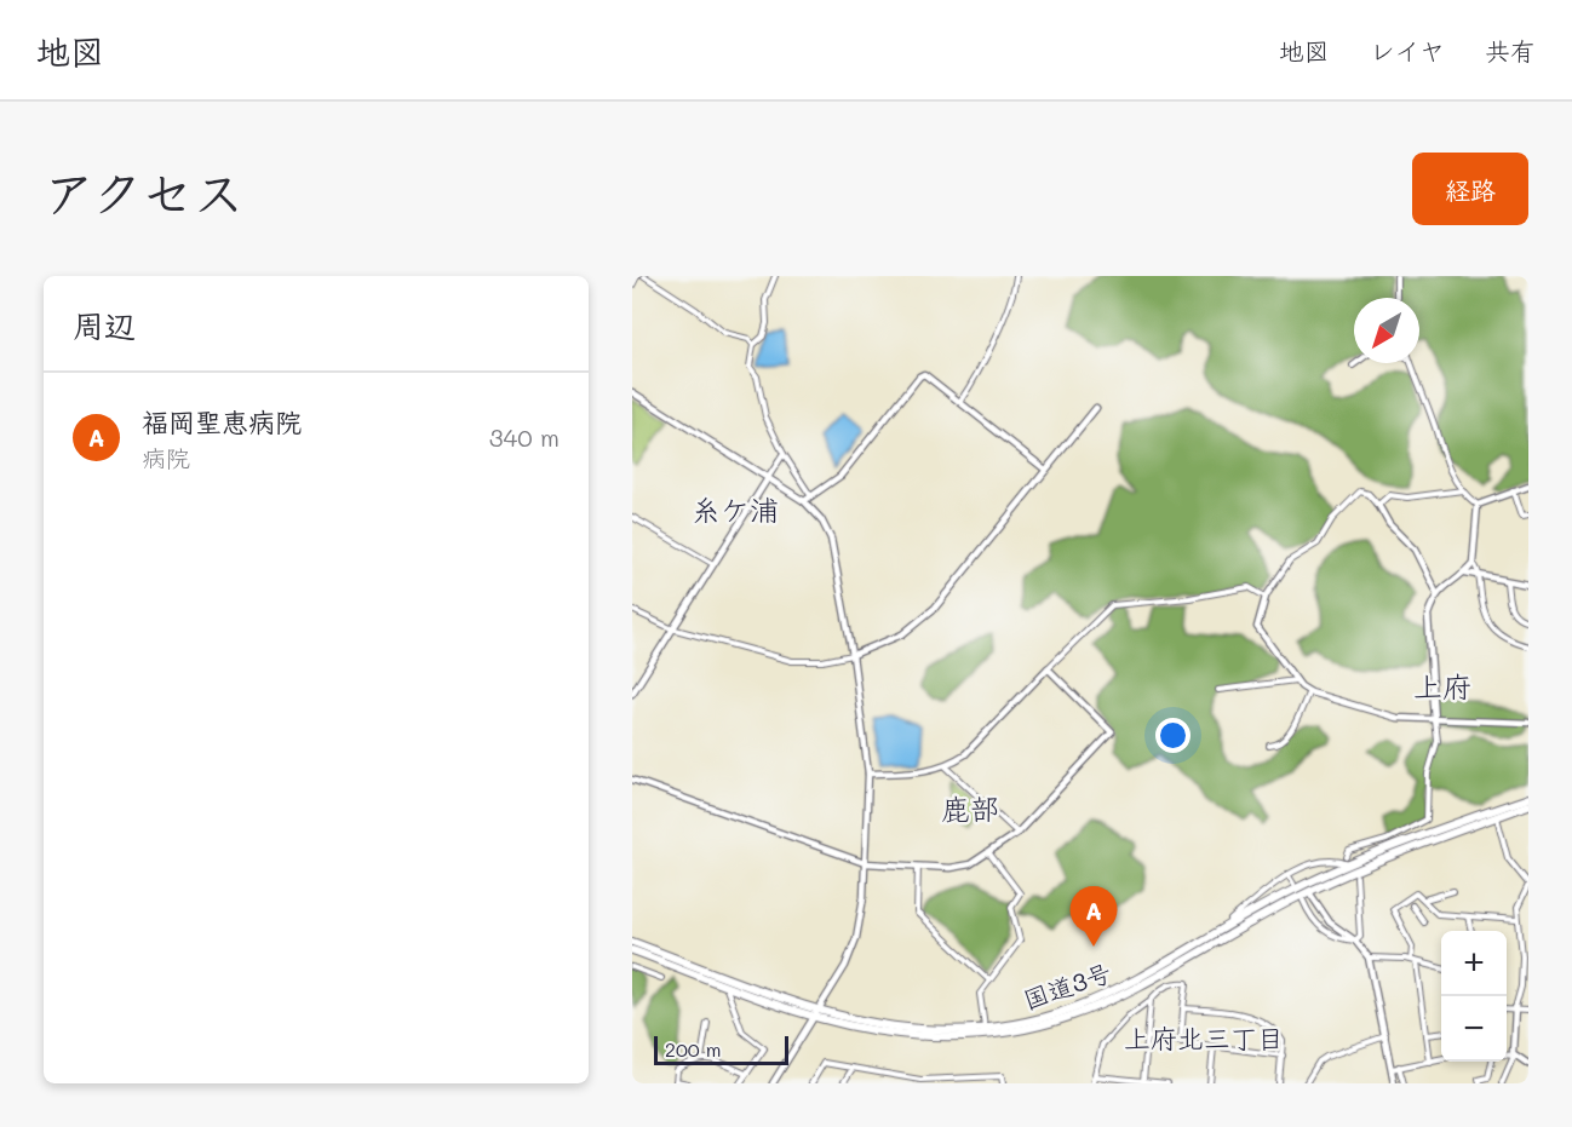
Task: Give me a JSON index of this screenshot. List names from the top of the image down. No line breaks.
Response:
{"streets":{"highway":["国道3号"]},"districts":["糸ケ浦","上府","鹿部","上府北三丁目"],"scale_bar":"200 m","north":"bottom left","page":{"header":"地図","nav":["地図","レイヤ","共有"],"title":"アクセス","buttons":"経路","heading":"周辺","list":[{"mark":"A","name":"福岡聖恵病院","note":"病院","value":"340 m"}],"pins":"A","map_buttons":["+","−"],"scale":"200 m"}}
